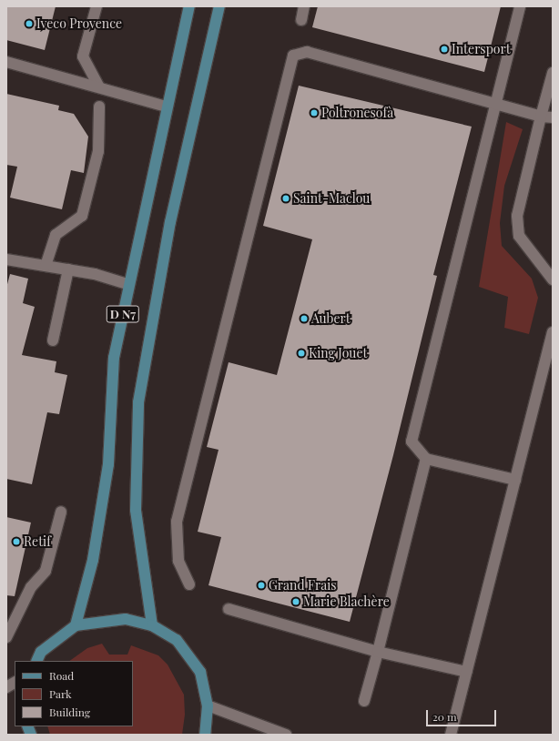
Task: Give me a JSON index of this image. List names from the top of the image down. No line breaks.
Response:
{"streets":{"main road":["D N7"]},"places":["Iveco Provence","Intersport","Poltronesofà","Saint-Maclou","Aubert","King Jouet","Retif","Grand Frais","Marie Blachère"],"legend":["Road","Park","Building"],"scale_bar":"20 m"}
